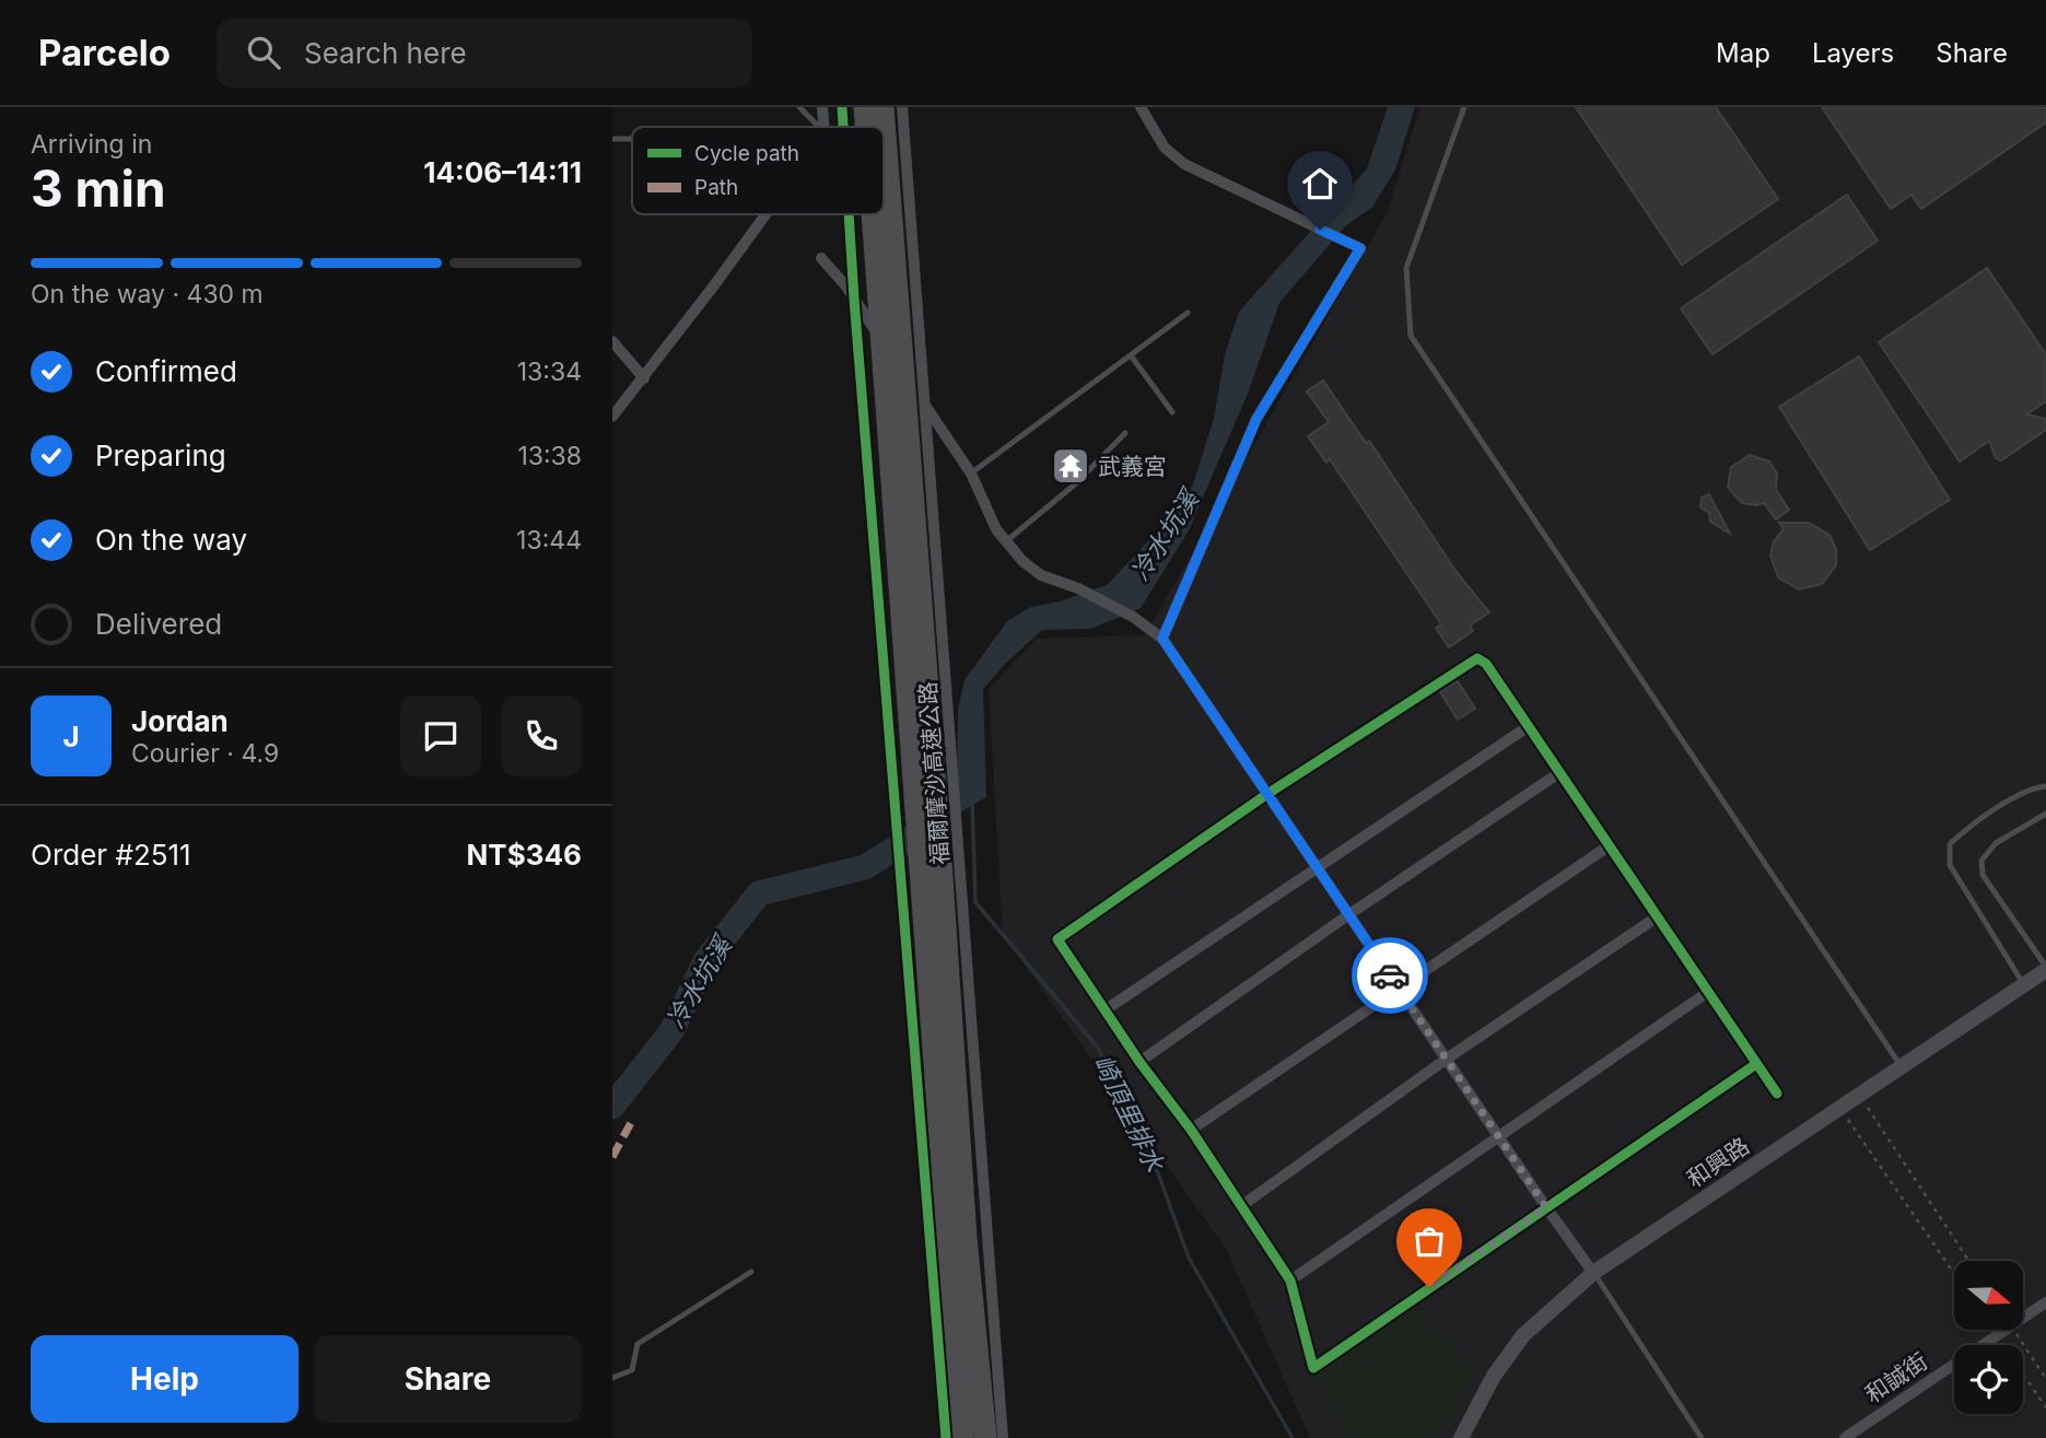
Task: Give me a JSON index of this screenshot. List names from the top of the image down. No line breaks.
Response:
{"streets":{"highway":["福爾摩沙高速公路"],"street":["和興路","和誠街"]},"water":["冷水坑溪","崎頂里排水"],"places":{"temple":["武義宮"]},"legend":["Cycle path","Path"],"north":"right","page":{"header":"Parcelo","search":"Search here","nav":["Map","Layers","Share"],"heading":["3 min","Arriving in","14:06–14:11"],"panel":["Jordan","Courier · 4.9","Order #2511","NT$346"],"bar":"On the way · 430 m","list":[["Confirmed","13:34"],["Preparing","13:38"],["On the way","13:44"],"Delivered"],"round":"J","buttons":["Help","Share"]}}
